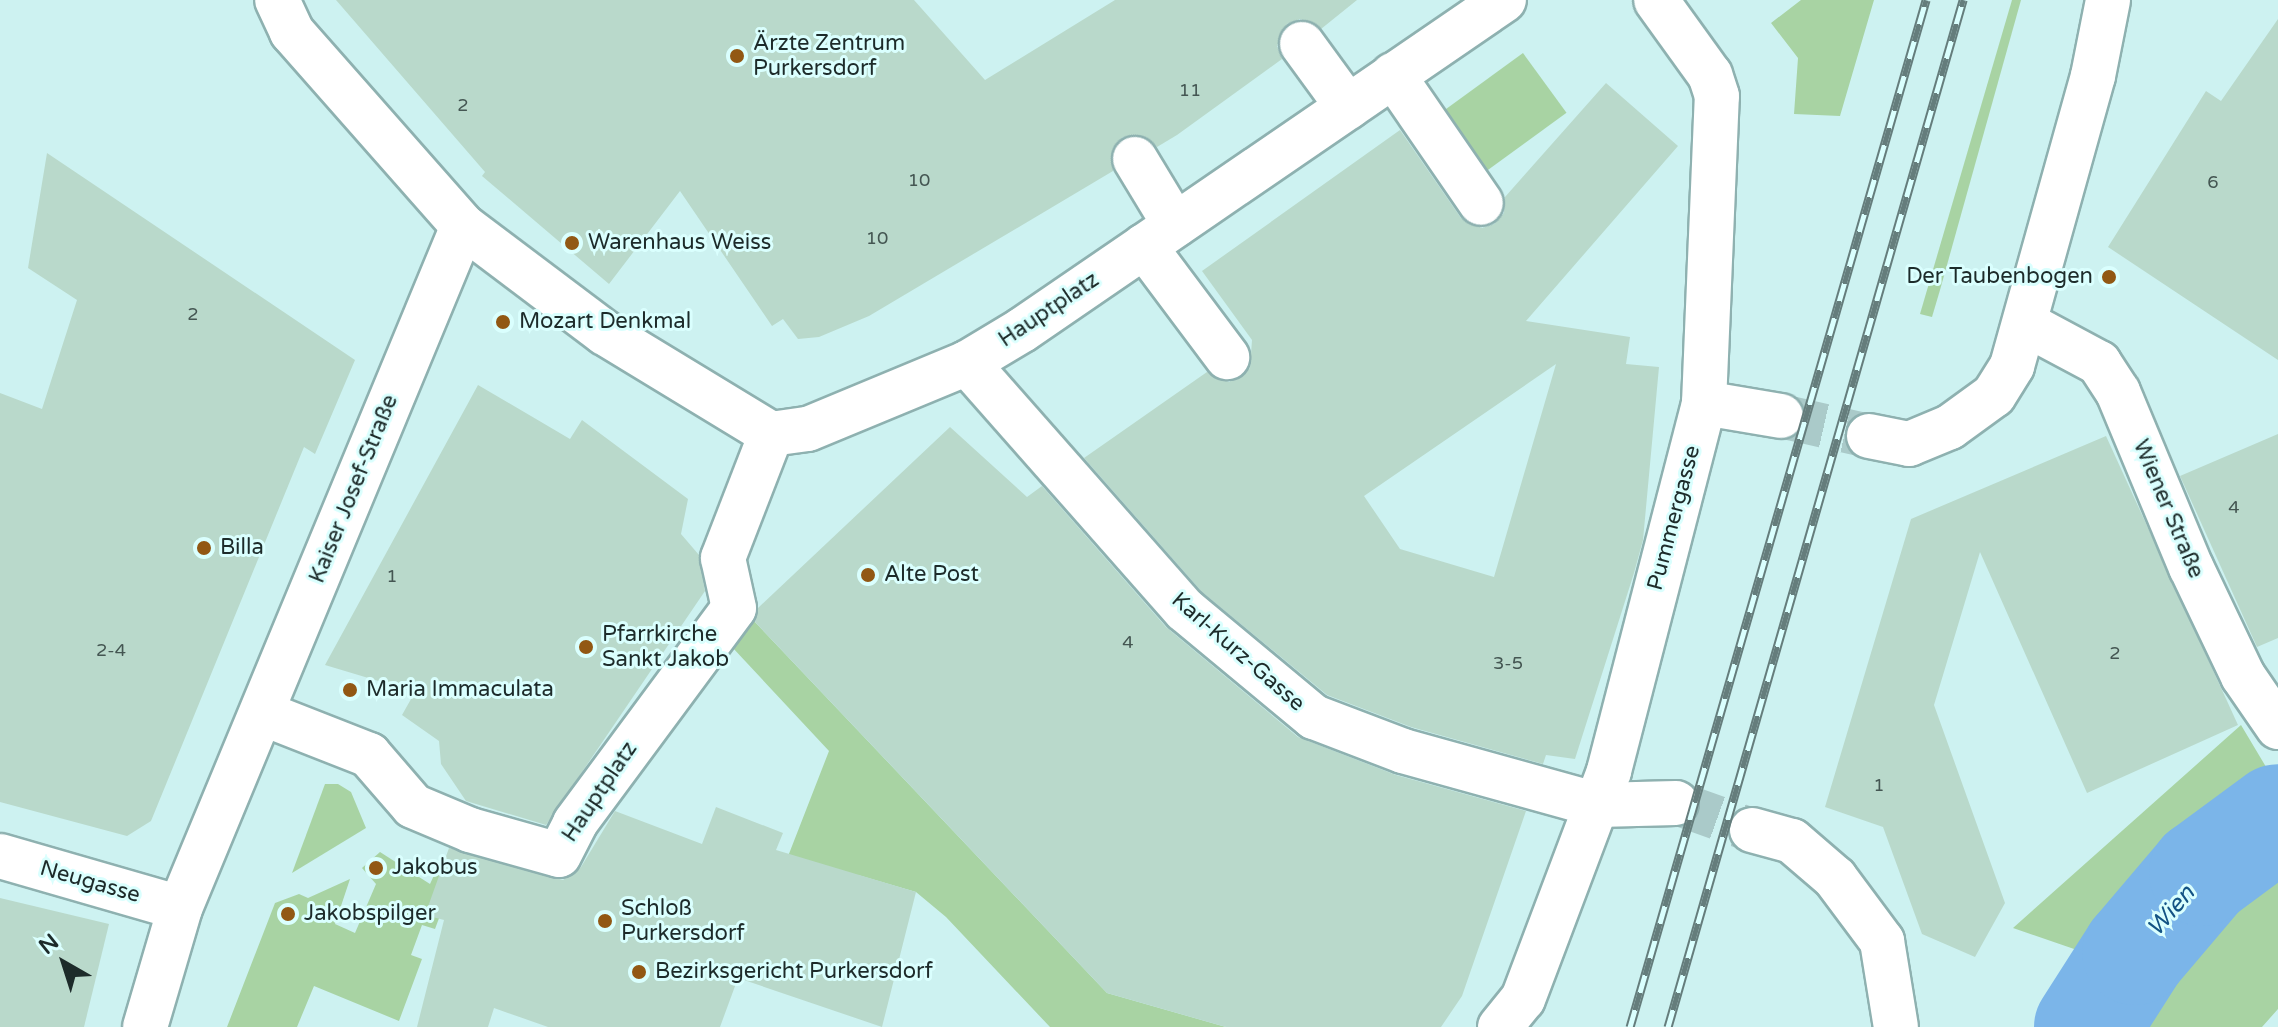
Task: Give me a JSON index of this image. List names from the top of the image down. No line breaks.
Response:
{"streets":{"street":["Hauptplatz","Kaiser Josef-Straße","Wiener Straße","Pummergasse","Karl-Kurz-Gasse","Neugasse"]},"crossings":[["Hauptplatz","Kaiser Josef-Straße"],["Hauptplatz","Karl-Kurz-Gasse"],["Kaiser Josef-Straße","Neugasse"],["Pummergasse","Karl-Kurz-Gasse"]],"water":["Wien"],"places":["Ärzte Zentrum Purkersdorf","Warenhaus Weiss","Der Taubenbogen","Mozart Denkmal","Billa","Alte Post","Pfarrkirche Sankt Jakob","Maria Immaculata","Jakobus","Jakobspilger","Schloß Purkersdorf","Bezirksgericht Purkersdorf"],"house_numbers":["11","2","10","6","10","2","4","1","4","2-4","2","3-5","1"],"north":"top left"}
